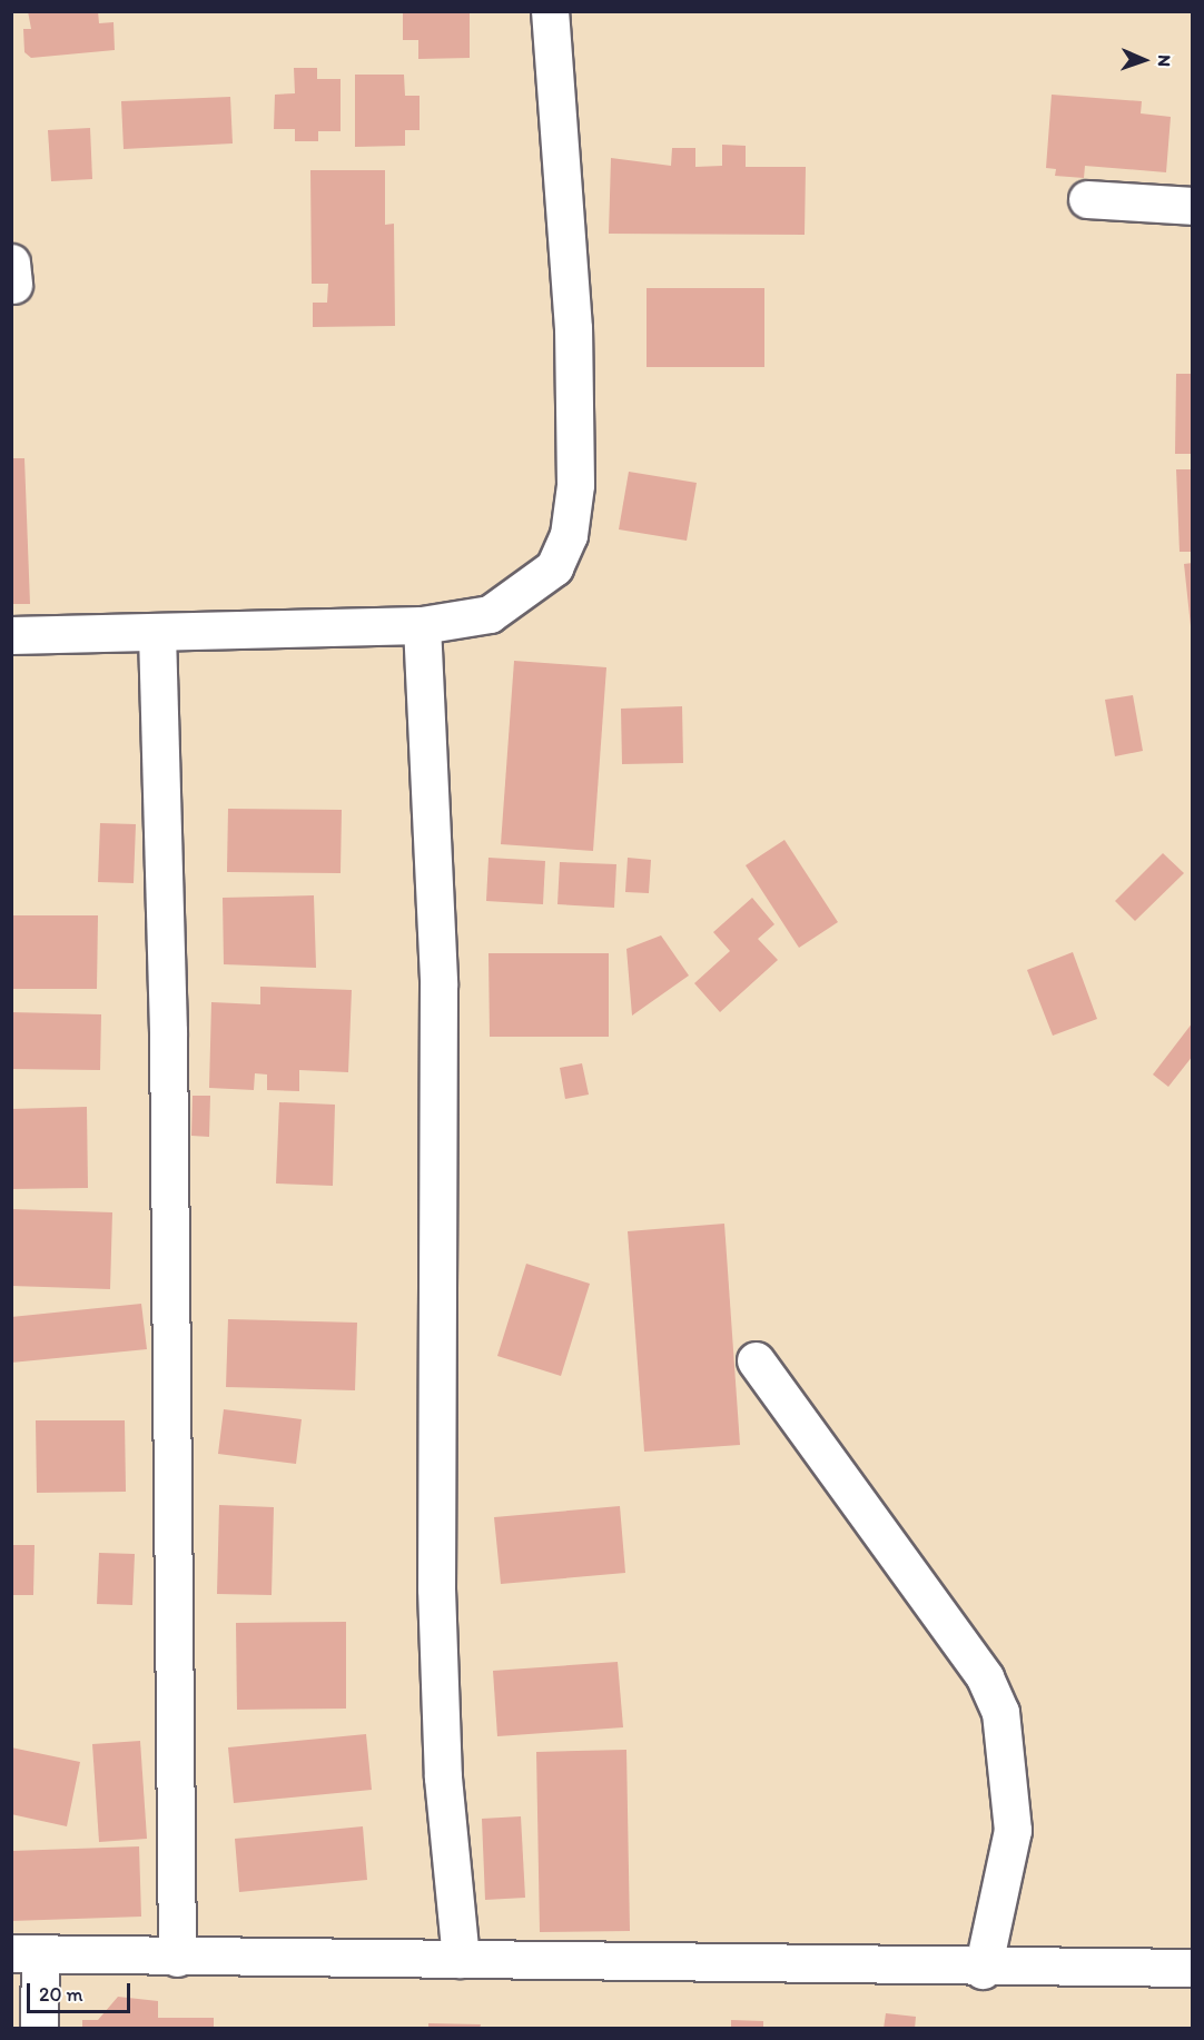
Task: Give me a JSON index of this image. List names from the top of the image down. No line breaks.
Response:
{"scale_bar":"20 m","north":"right"}
